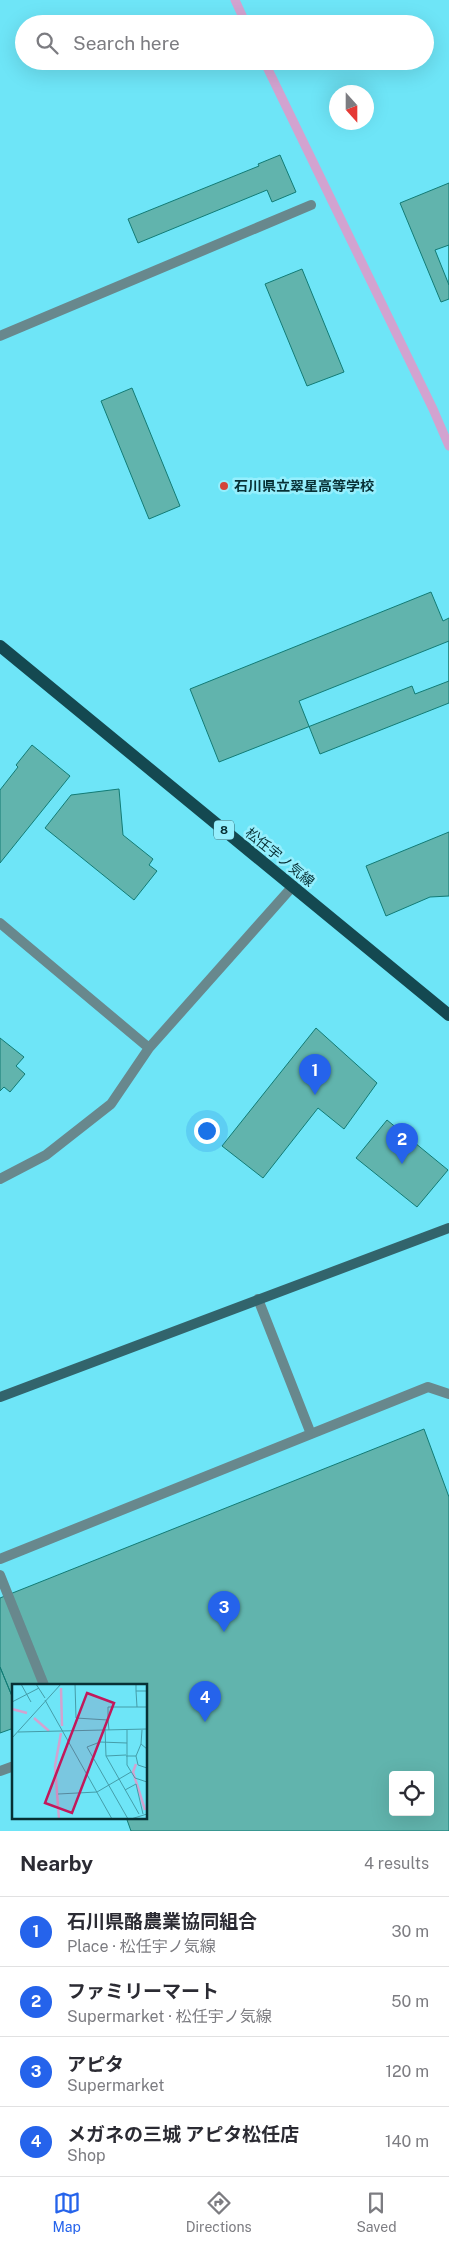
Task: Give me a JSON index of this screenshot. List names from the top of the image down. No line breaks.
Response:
{"streets":{"main road":["8","松任宇ノ気線"]},"places":["石川県立翠星高等学校"],"north":"bottom","page":{"search":"Search here","pins":["1","2","3","4"],"heading":["Nearby","4 results"],"list":[{"mark":"1","name":"石川県酪農業協同組合","note":"Place · 松任宇ノ気線","value":"30 m"},{"mark":"2","name":"ファミリーマート","note":"Supermarket · 松任宇ノ気線","value":"50 m"},{"mark":"3","name":"アピタ","note":"Supermarket","value":"120 m"},{"mark":"4","name":"メガネの三城 アピタ松任店","note":"Shop","value":"140 m"}],"nav":["Map","Directions","Saved"]}}
